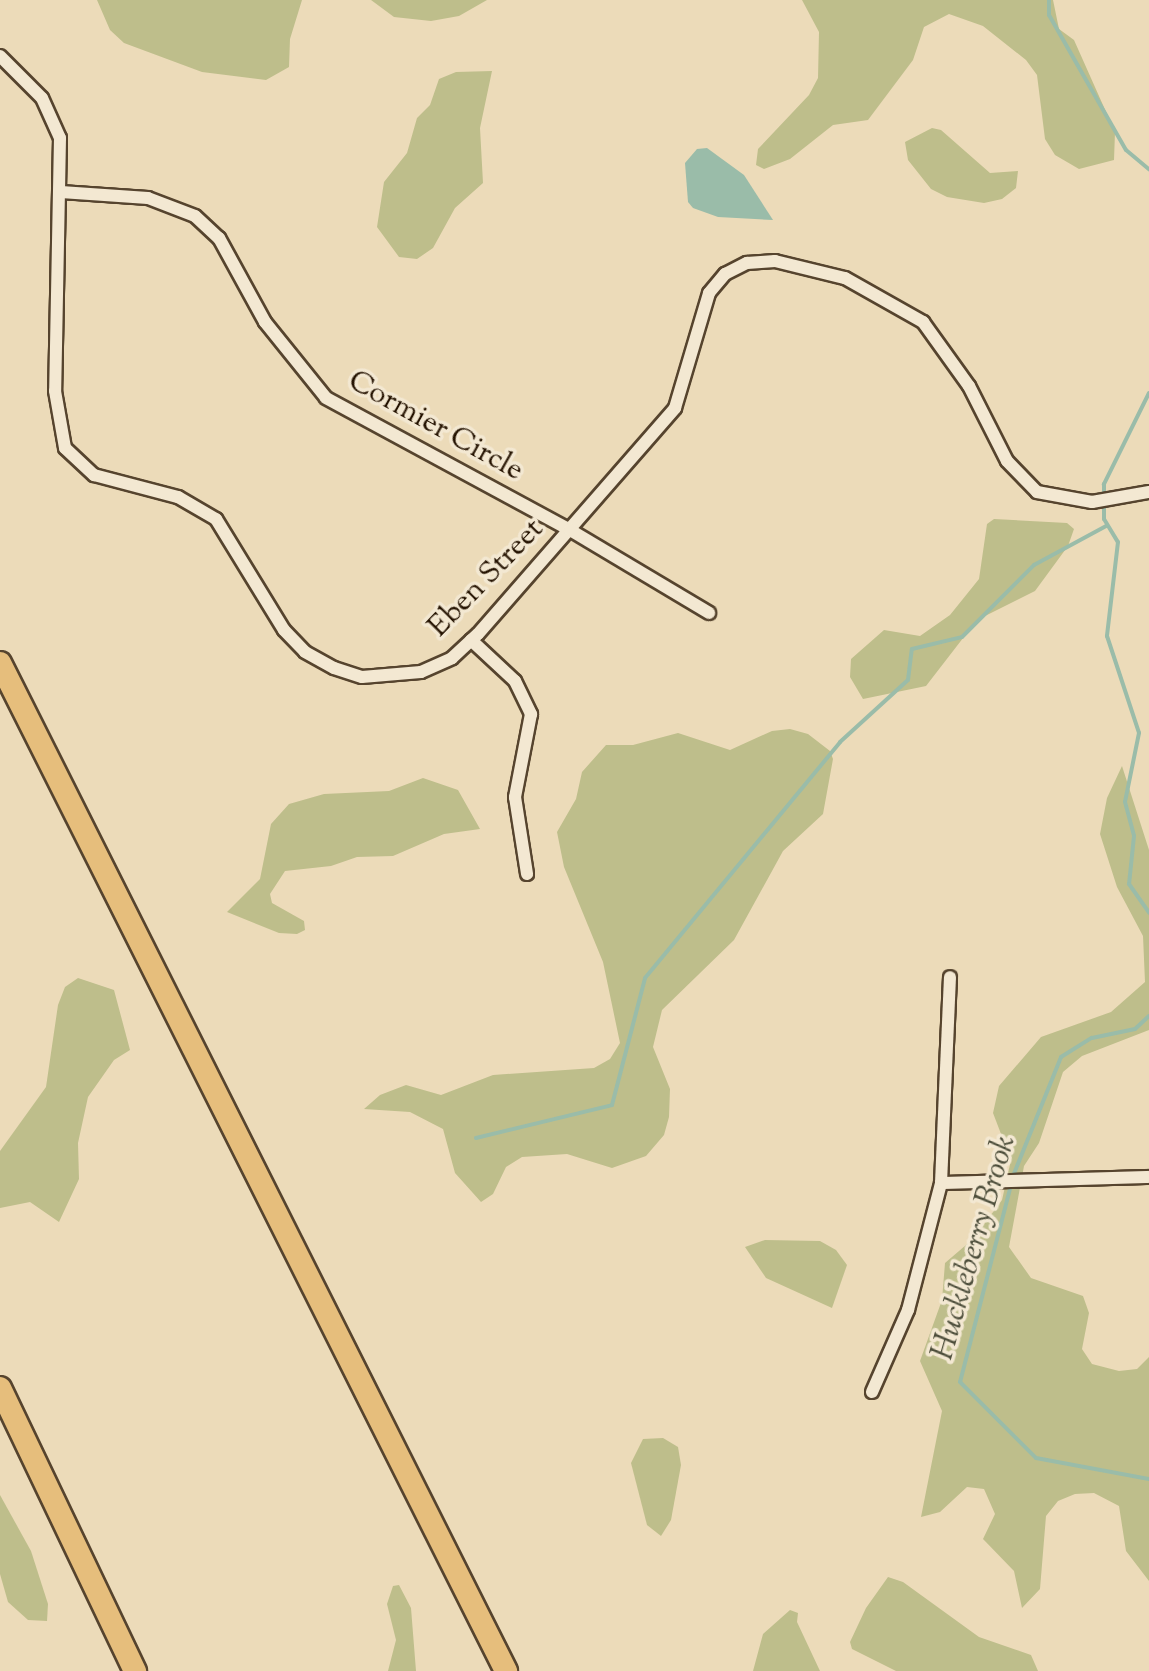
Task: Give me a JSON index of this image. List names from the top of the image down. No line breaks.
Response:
{"streets":{"street":["Cormier Circle","Eben Street"]},"crossings":[["Cormier Circle","Eben Street"]],"water":["Huckleberry Brook"]}
